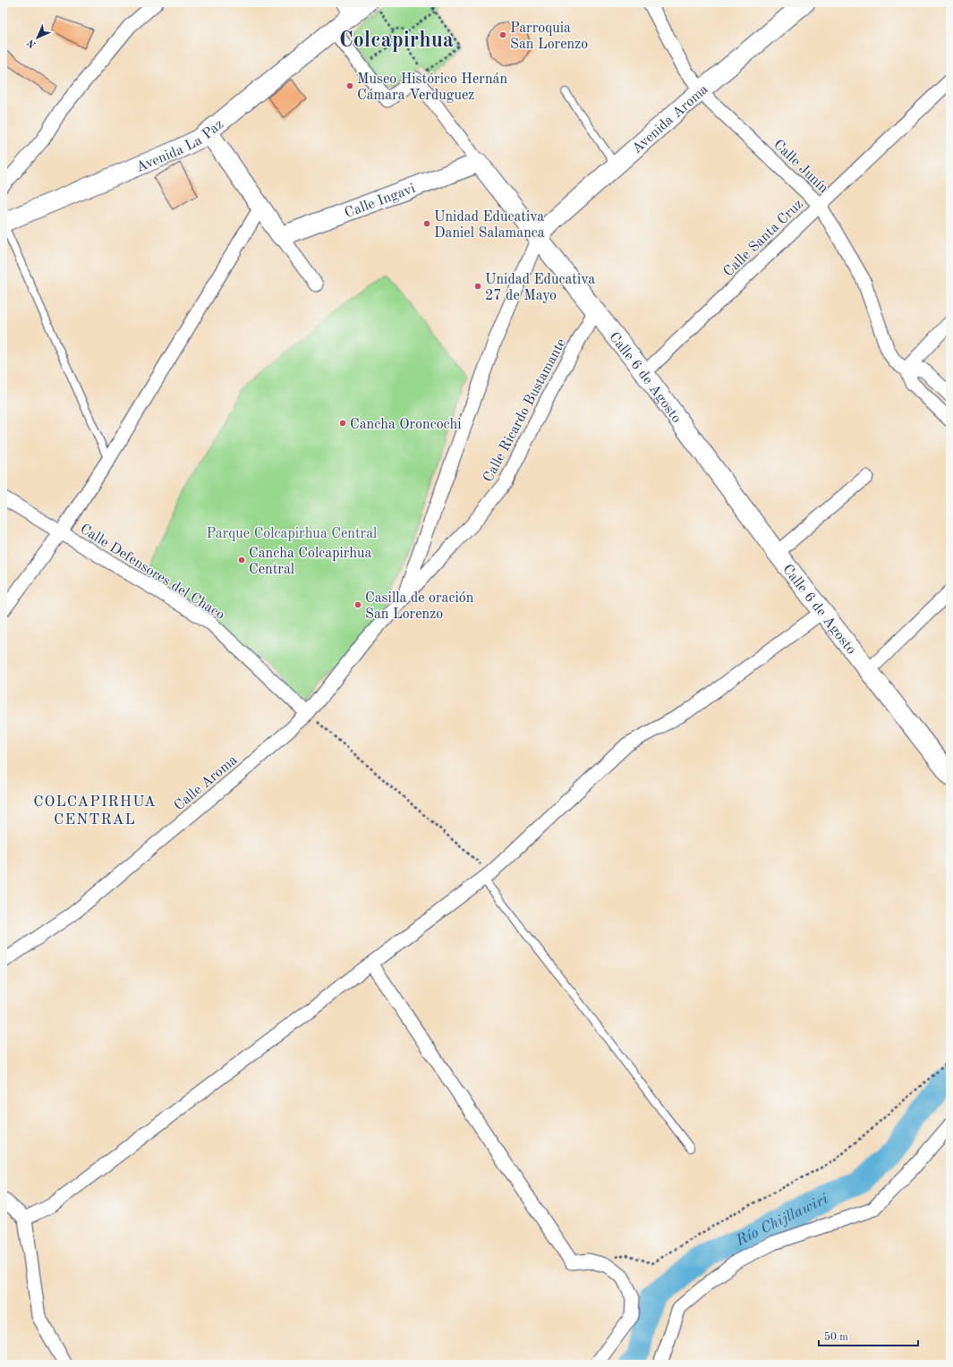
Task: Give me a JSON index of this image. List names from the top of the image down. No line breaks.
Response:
{"streets":{"main road":["Avenida Aroma","Avenida La Paz","Calle Ingavi","Calle 6 de Agosto"],"street":["Calle Junín","Calle Santa Cruz","Calle Ricardo Bustamante","Calle Defensores del Chaco","Calle Aroma"]},"crossings":[["Avenida Aroma","Calle Junín"],["Avenida Aroma","Calle 6 de Agosto"],["Avenida La Paz","Calle 6 de Agosto"],["Calle Junín","Calle Santa Cruz"],["Calle Ingavi","Calle 6 de Agosto"],["Calle Santa Cruz","Calle 6 de Agosto"],["Calle 6 de Agosto","Calle Ricardo Bustamante"],["Calle Ricardo Bustamante","Calle Aroma"],["Calle Defensores del Chaco","Calle Aroma"]],"districts":["Colcapirhua","COLCAPIRHUA CENTRAL"],"water":["Río Chijllawiri"],"parks":["Parque Colcapirhua Central"],"places":["Parroquia San Lorenzo","Museo Histórico Hernán Cámara Verduguez","Unidad Educativa Daniel Salamanca","Unidad Educativa 27 de Mayo","Cancha Oroncochi","Cancha Colcapirhua Central","Casilla de oración San Lorenzo"],"scale_bar":"50 m","north":"bottom left"}
